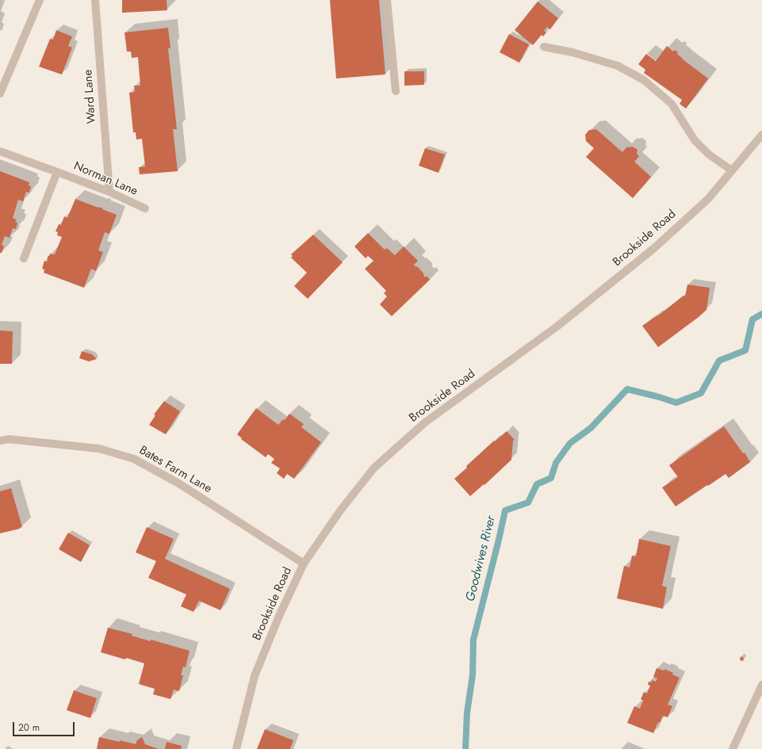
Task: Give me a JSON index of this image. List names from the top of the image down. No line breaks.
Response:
{"streets":{"street":["Ward Lane","Norman Lane","Brookside Road","Bates Farm Lane"]},"crossings":[["Ward Lane","Norman Lane"],["Brookside Road","Bates Farm Lane"]],"water":["Goodwives River"],"scale_bar":"20 m"}
